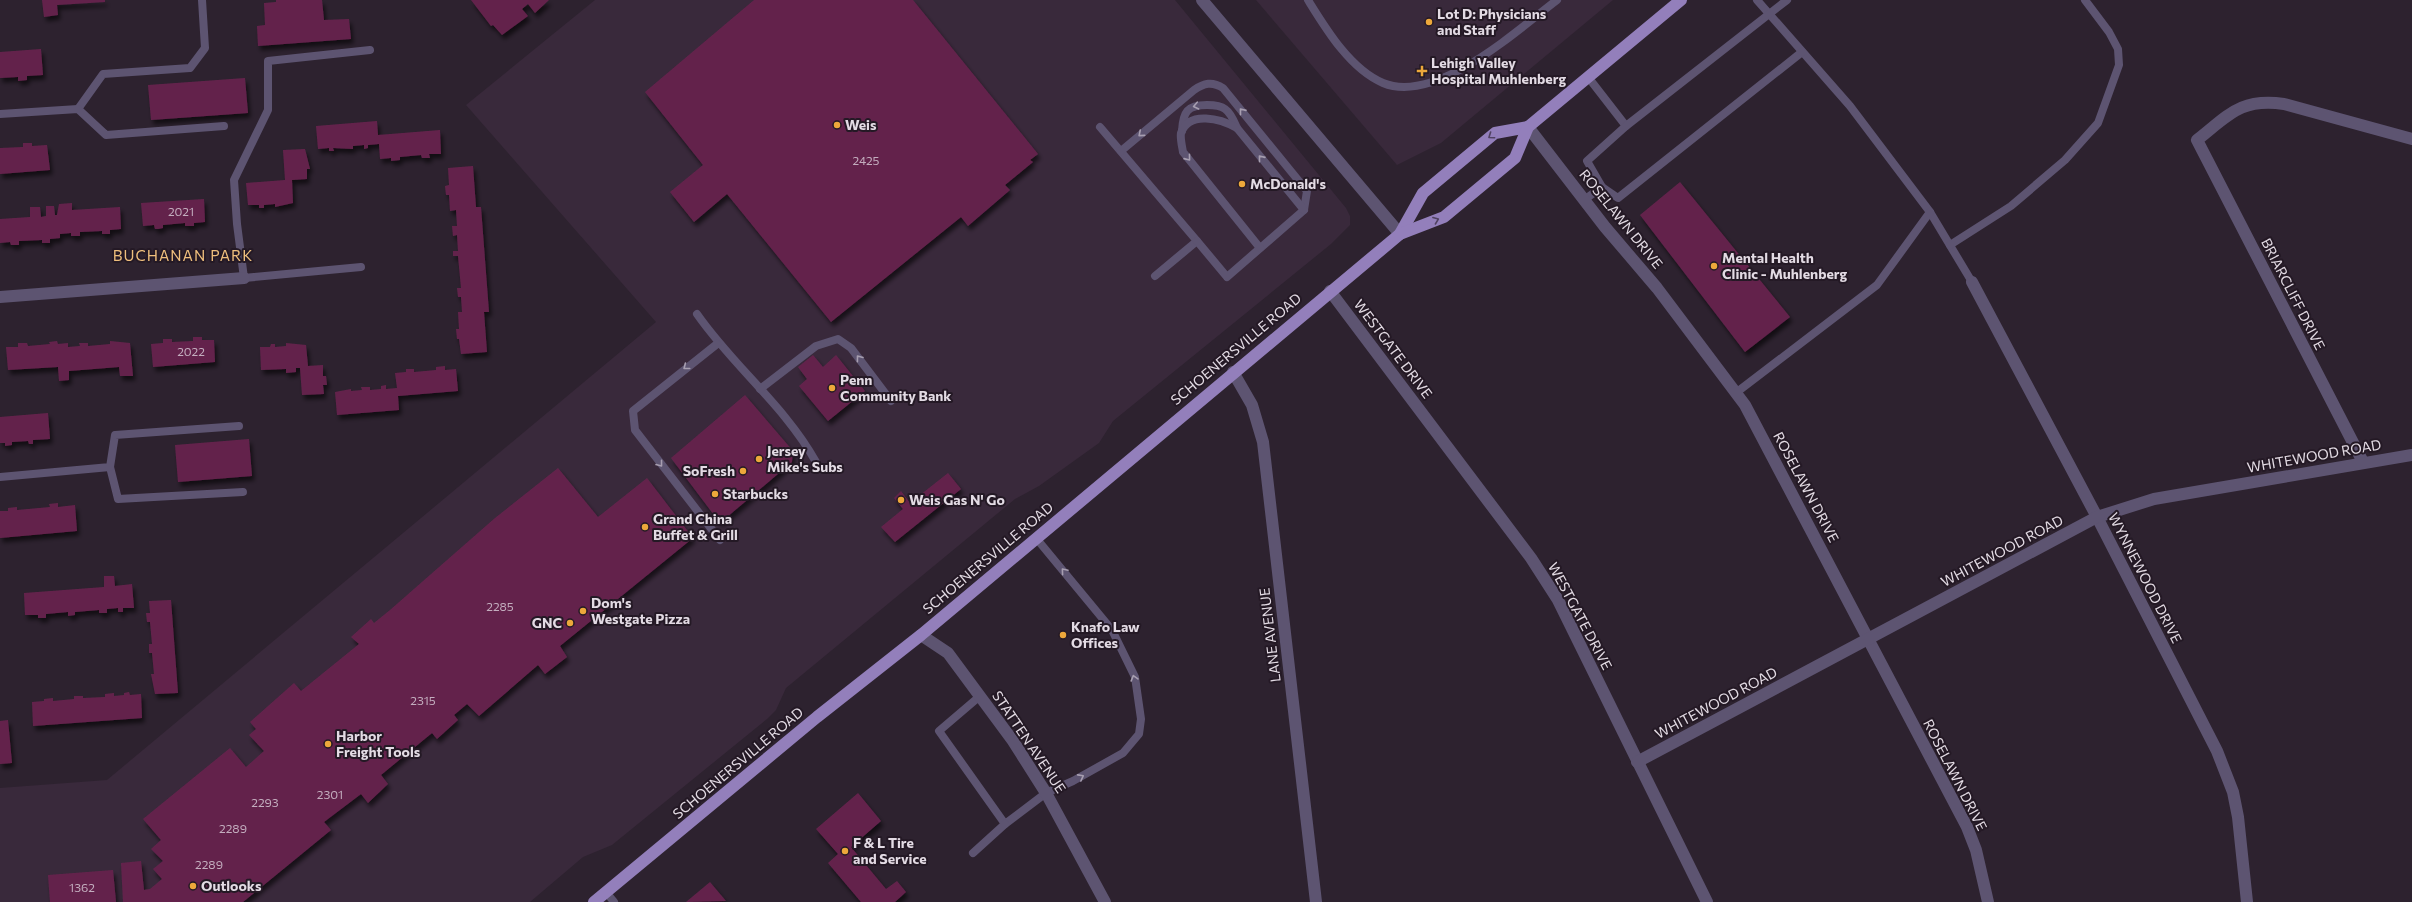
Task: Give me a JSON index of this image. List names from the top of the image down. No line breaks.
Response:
{"streets":{"main road":["SCHOENERSVILLE ROAD"],"street":["ROSELAWN DRIVE","BRIARCLIFF DRIVE","WESTGATE DRIVE","WHITEWOOD ROAD","WYNNEWOOD DRIVE","LANE AVENUE","STATTEN AVENUE"]},"crossings":[["ROSELAWN DRIVE","SCHOENERSVILLE ROAD"],["ROSELAWN DRIVE","WHITEWOOD ROAD"],["BRIARCLIFF DRIVE","WHITEWOOD ROAD"],["SCHOENERSVILLE ROAD","WESTGATE DRIVE"],["SCHOENERSVILLE ROAD","LANE AVENUE"],["SCHOENERSVILLE ROAD","STATTEN AVENUE"],["WESTGATE DRIVE","WHITEWOOD ROAD"],["WHITEWOOD ROAD","WYNNEWOOD DRIVE"]],"districts":["BUCHANAN PARK"],"places":{"other":["Lot D: Physicians and Staff","Weis","McDonald's","Mental Health Clinic - Muhlenberg","Penn Community Bank","Jersey Mike's Subs","SoFresh","Starbucks","Weis Gas N' Go","Grand China Buffet & Grill","Dom's Westgate Pizza","GNC","Knafo Law Offices","Harbor Freight Tools","F & L Tire and Service","Outlooks"],"health":["Lehigh Valley Hospital Muhlenberg"]},"house_numbers":["2425","2021","2022","2285","2315","2301","2293","2289","2289","1362"]}
